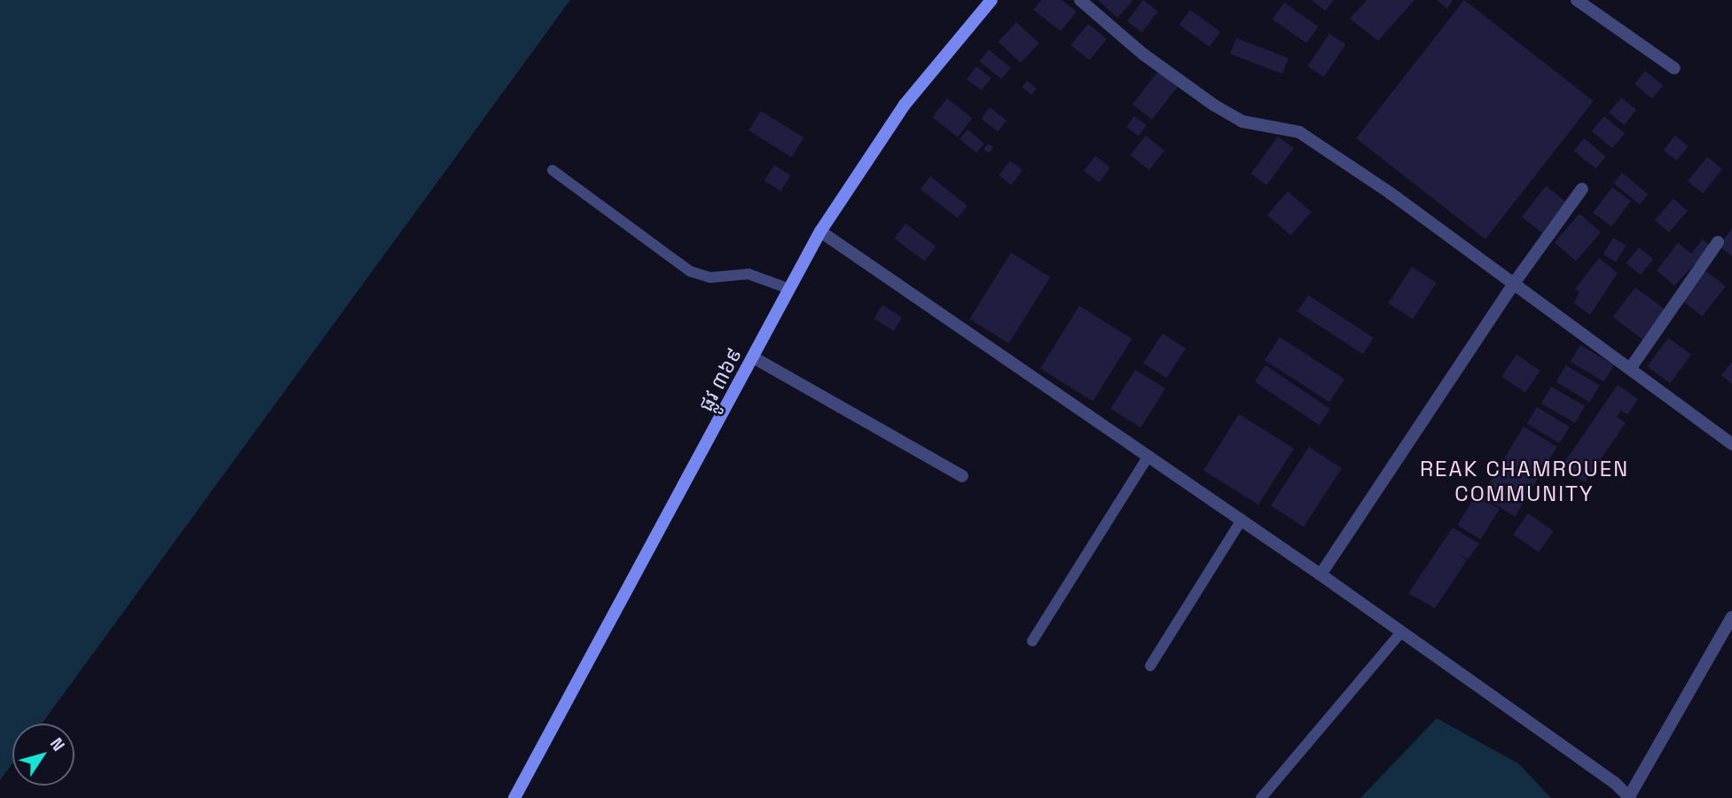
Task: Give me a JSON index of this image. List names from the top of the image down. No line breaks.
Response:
{"streets":{"main road":["ផ្លូវ ៣៦៩"]},"districts":["REAK CHAMROUEN COMMUNITY"],"north":"top right"}
